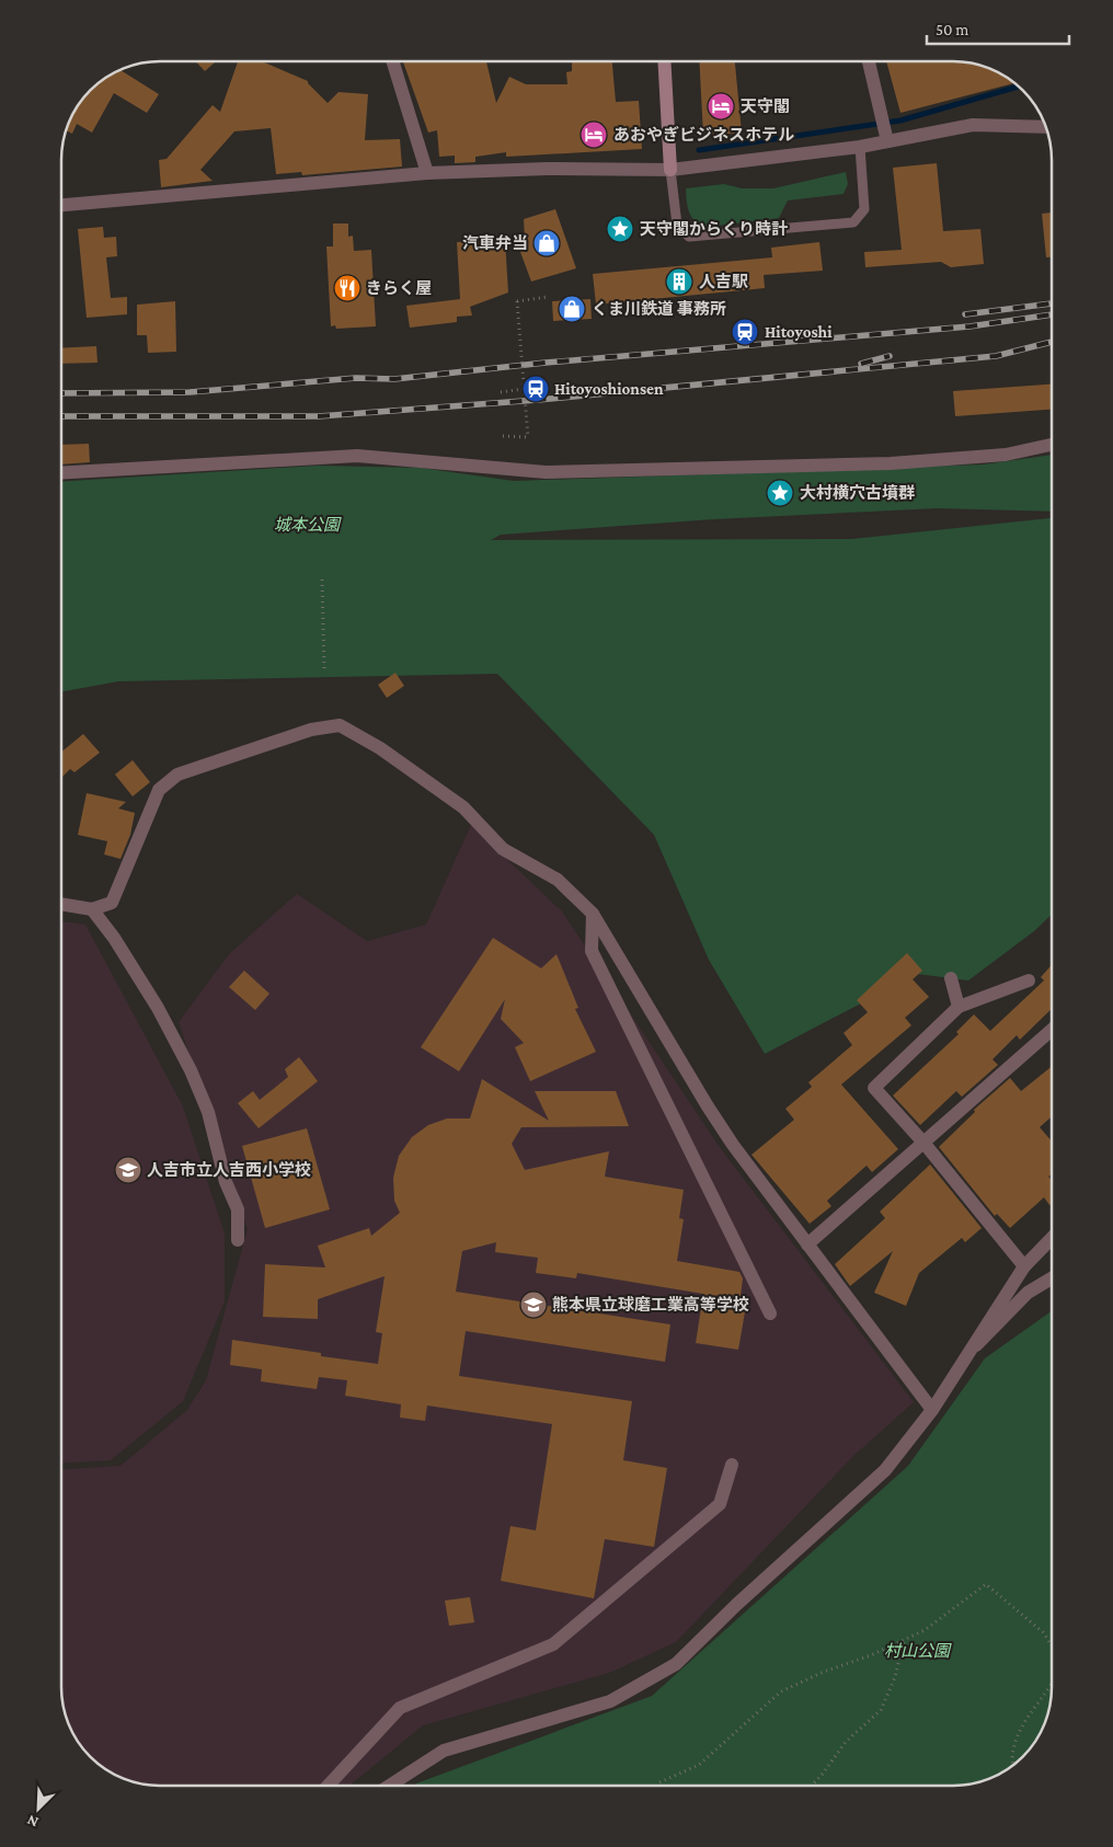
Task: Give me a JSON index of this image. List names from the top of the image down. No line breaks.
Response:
{"parks":["城本公園","村山公園"],"places":{"hotel":["天守閣","あおやぎビジネスホテル"],"place":["天守閣からくり時計","大村横穴古墳群"],"shop":["汽車弁当","くま川鉄道 事務所"],"building":["人吉駅"],"restaurant":["きらく屋"],"station":["Hitoyoshi","Hitoyoshionsen"],"school or university":["人吉市立人吉西小学校","熊本県立球磨工業高等学校"]},"scale_bar":"50 m","north":"bottom left"}
